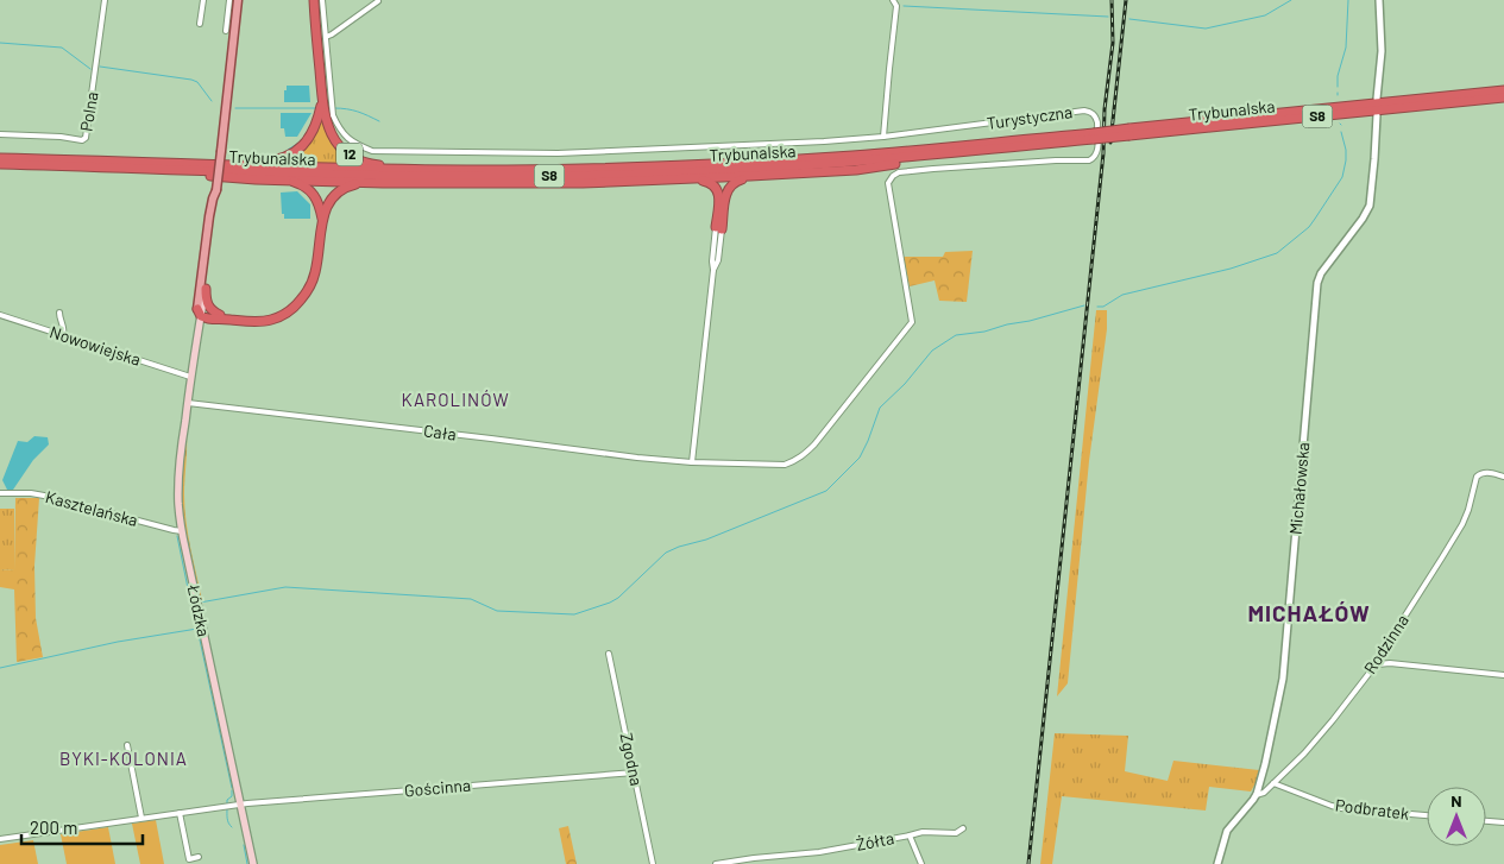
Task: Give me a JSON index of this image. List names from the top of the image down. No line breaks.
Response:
{"streets":{"highway":["Trybunalska","S8","12"],"main road":["Łódzka"],"street":["Polna","Turystyczna","Nowowiejska","Cała","Michałowska","Kasztelańska","Rodzinna","Zgodna","Gościnna","Podbratek","Żółta"]},"crossings":[["Trybunalska","12"],["Turystyczna","Cała"],["12","Łódzka"],["Nowowiejska","Łódzka"],["Cała","Łódzka"],["Michałowska","Rodzinna"],["Kasztelańska","Łódzka"],["Łódzka","Gościnna"],["Rodzinna","Podbratek"],["Zgodna","Gościnna"]],"districts":["KAROLINÓW","MICHAŁÓW","BYKI-KOLONIA"],"scale_bar":"200 m","north":"top"}
